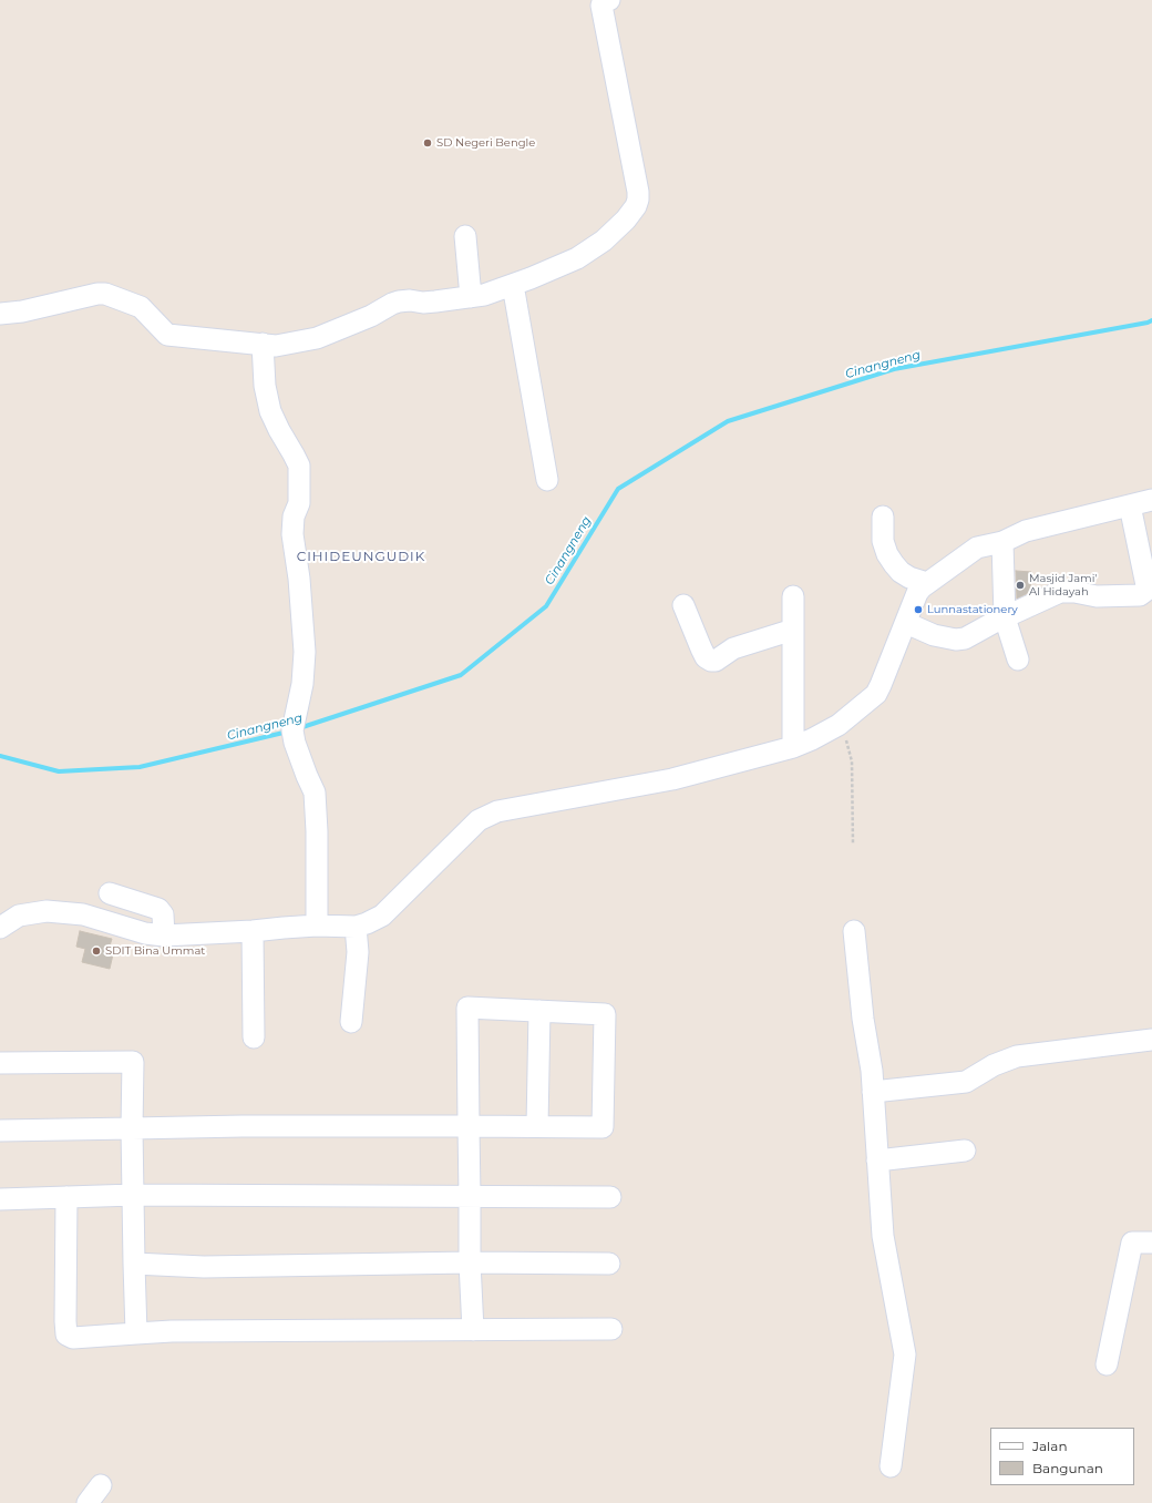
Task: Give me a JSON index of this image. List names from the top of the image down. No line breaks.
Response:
{"districts":["CIHIDEUNGUDIK"],"water":["Cinangneng"],"places":["SD Negeri Bengle","Masjid Jami' Al Hidayah","Lunnastationery","SDIT Bina Ummat"],"legend":["Jalan","Bangunan"]}
